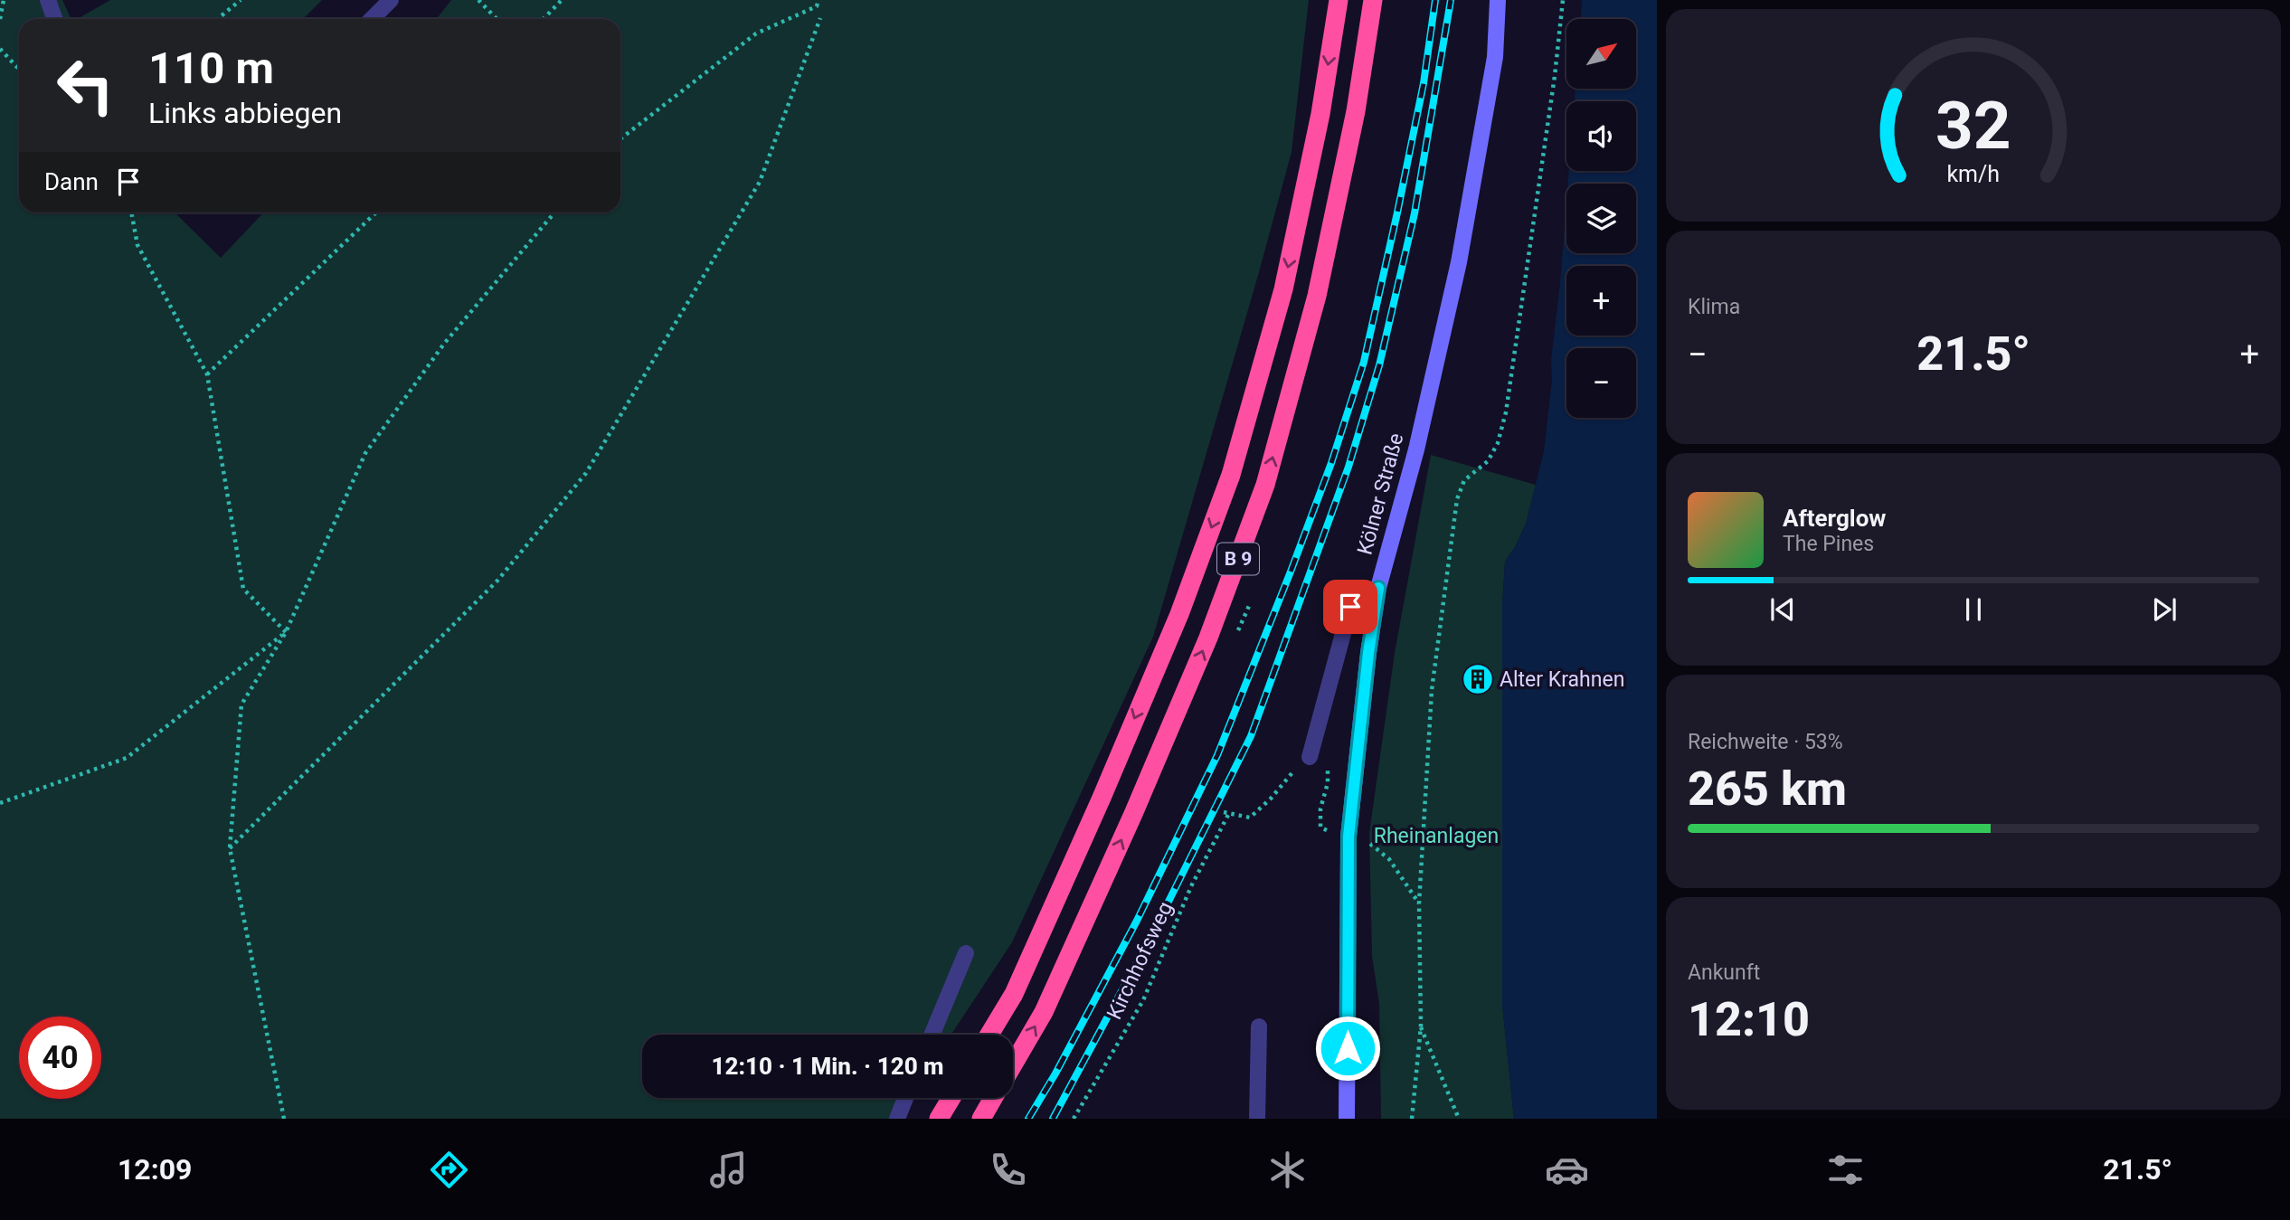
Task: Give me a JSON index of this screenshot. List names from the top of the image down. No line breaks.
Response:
{"streets":{"highway":["B 9"],"street":["Kölner Straße"],"path":["Kirchhofsweg"]},"parks":["Rheinanlagen"],"places":{"building":["Alter Krahnen"]},"north":"top right","page":{"map_buttons":["+","−"],"turn":["110 m","Links abbiegen"],"then":"Dann","tile":["Klima",["Reichweite · 53%","265 km"],["Ankunft","12:10"]],"heat":["−","21.5°","+"],"song":["Afterglow","The Pines"],"limit":"40","trip":"12:10 · 1 Min. · 120 m","tabs":["12:09","21.5°"],"gauge":["32","km/h"]}}
